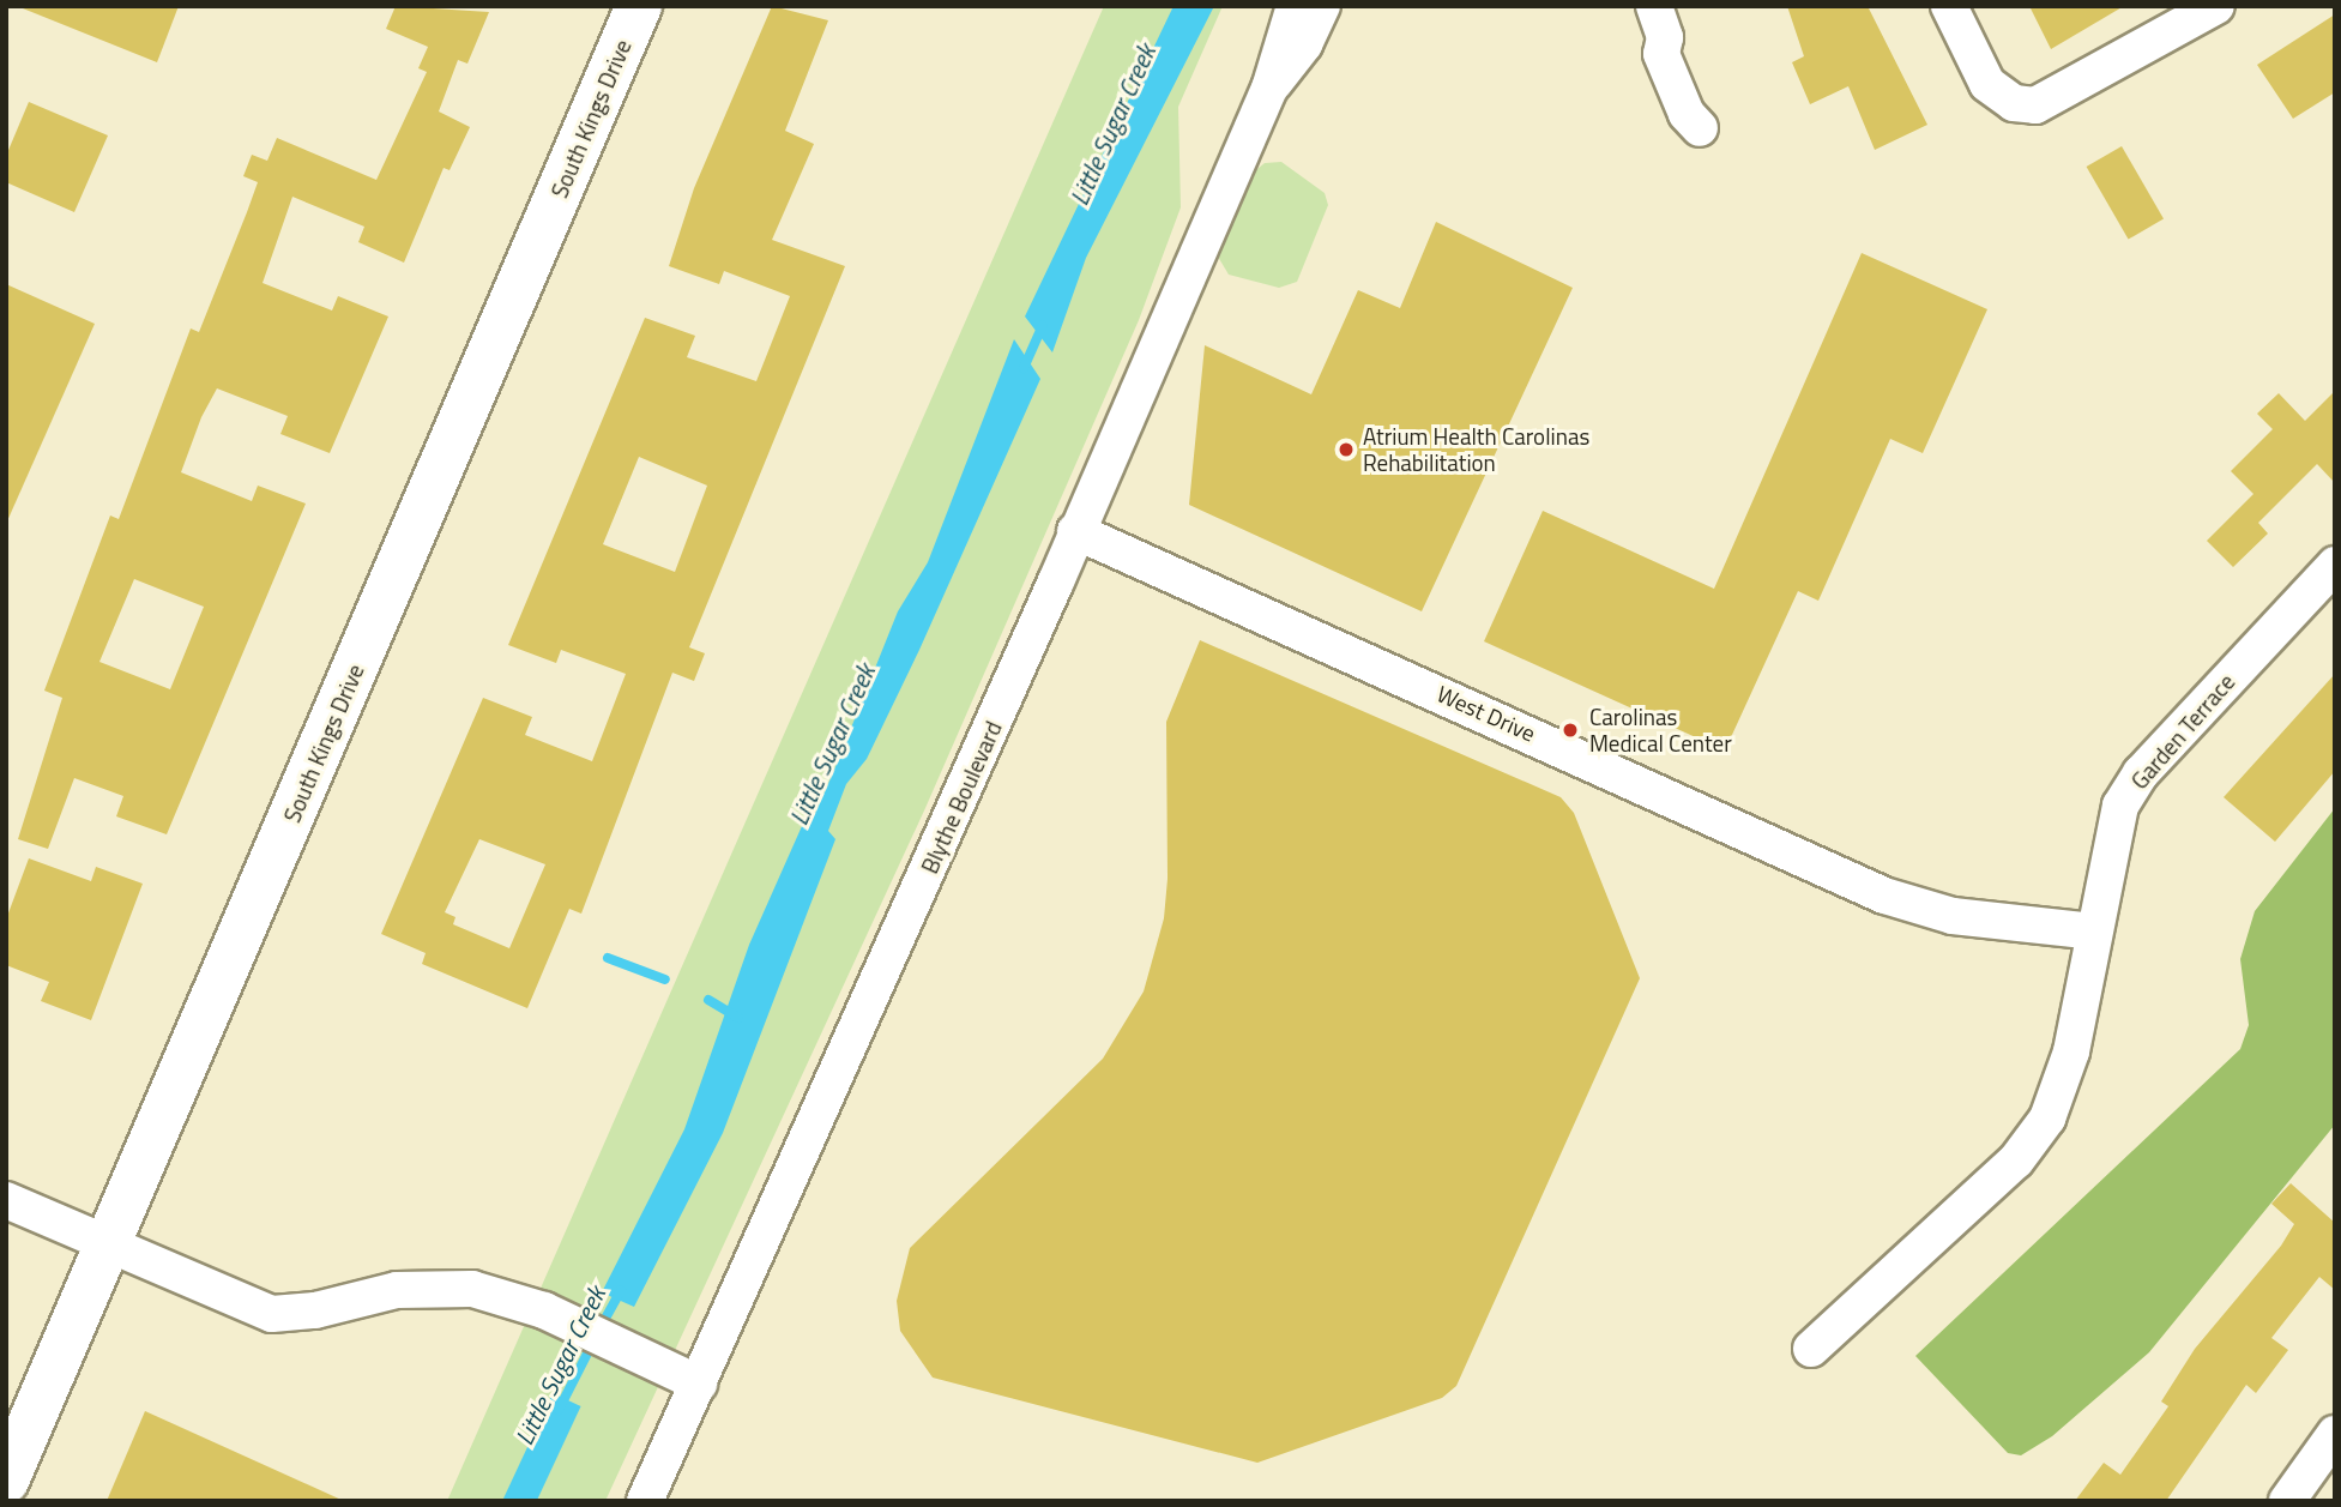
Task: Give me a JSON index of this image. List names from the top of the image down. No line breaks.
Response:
{"streets":{"street":["South Kings Drive","West Drive","Garden Terrace","Blythe Boulevard"]},"crossings":[["West Drive","Garden Terrace"],["West Drive","Blythe Boulevard"]],"water":["Little Sugar Creek"],"places":["Atrium Health Carolinas Rehabilitation","Carolinas Medical Center"]}
